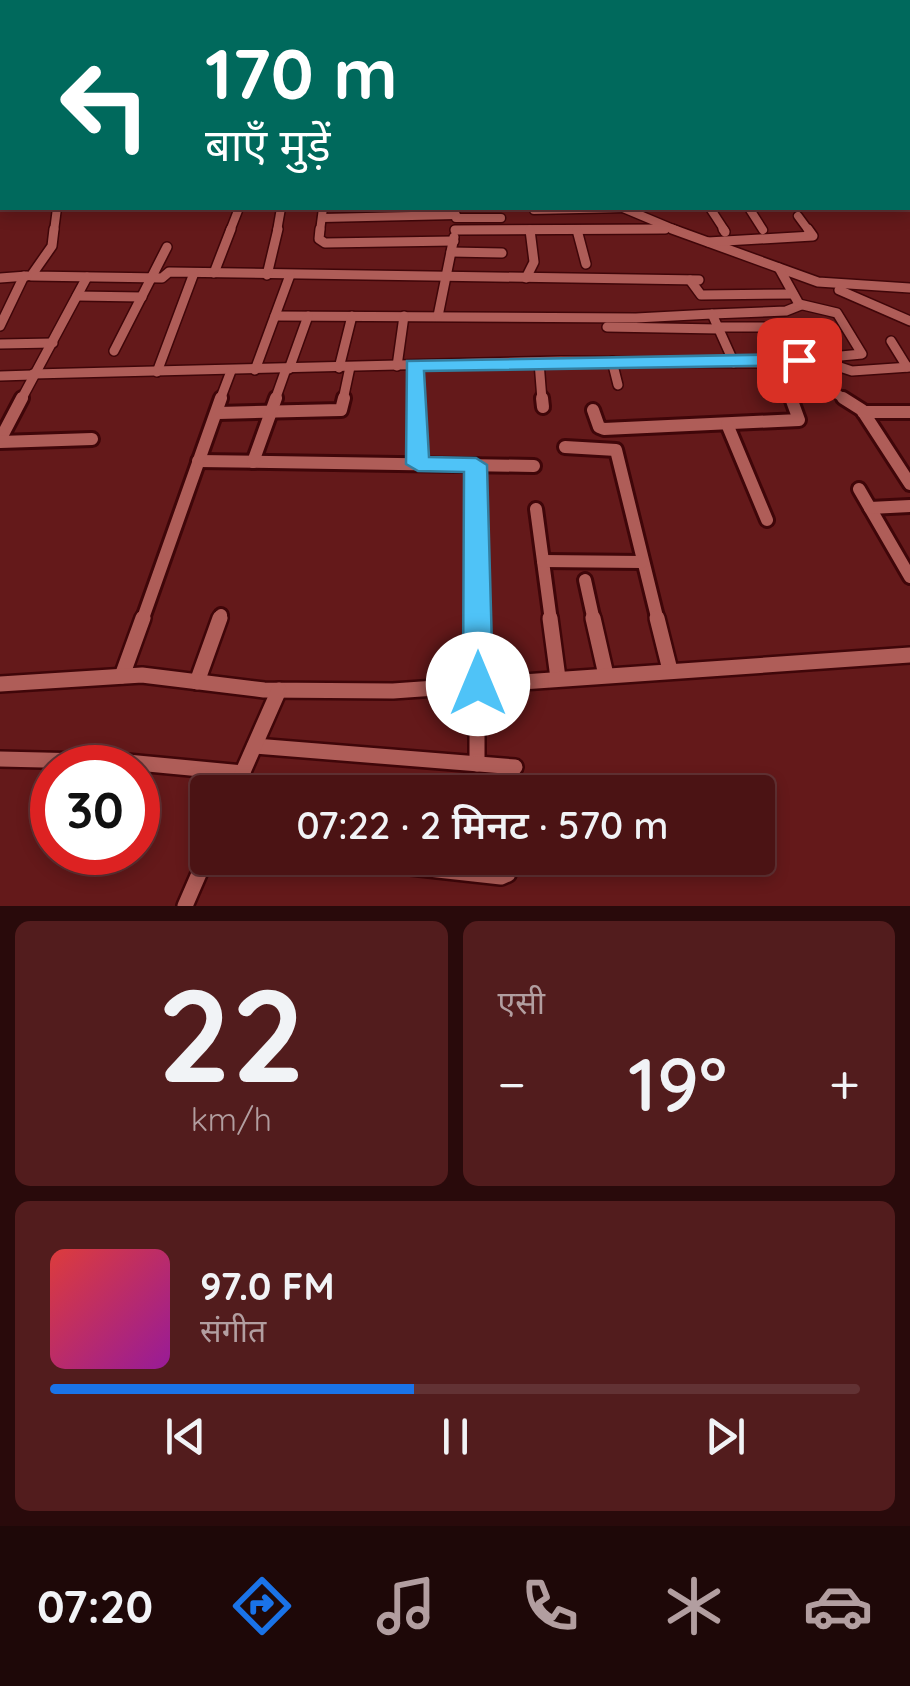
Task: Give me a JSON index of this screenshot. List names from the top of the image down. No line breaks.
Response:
{"page":{"turn":["170 m","बाएँ मुड़ें"],"limit":"30","trip":"07:22 · 2 मिनट · 570 m","tile":[["22","km/h"],"एसी"],"heat":["−","19°","+"],"song":["97.0 FM","संगीत"],"tabs":"07:20"}}
